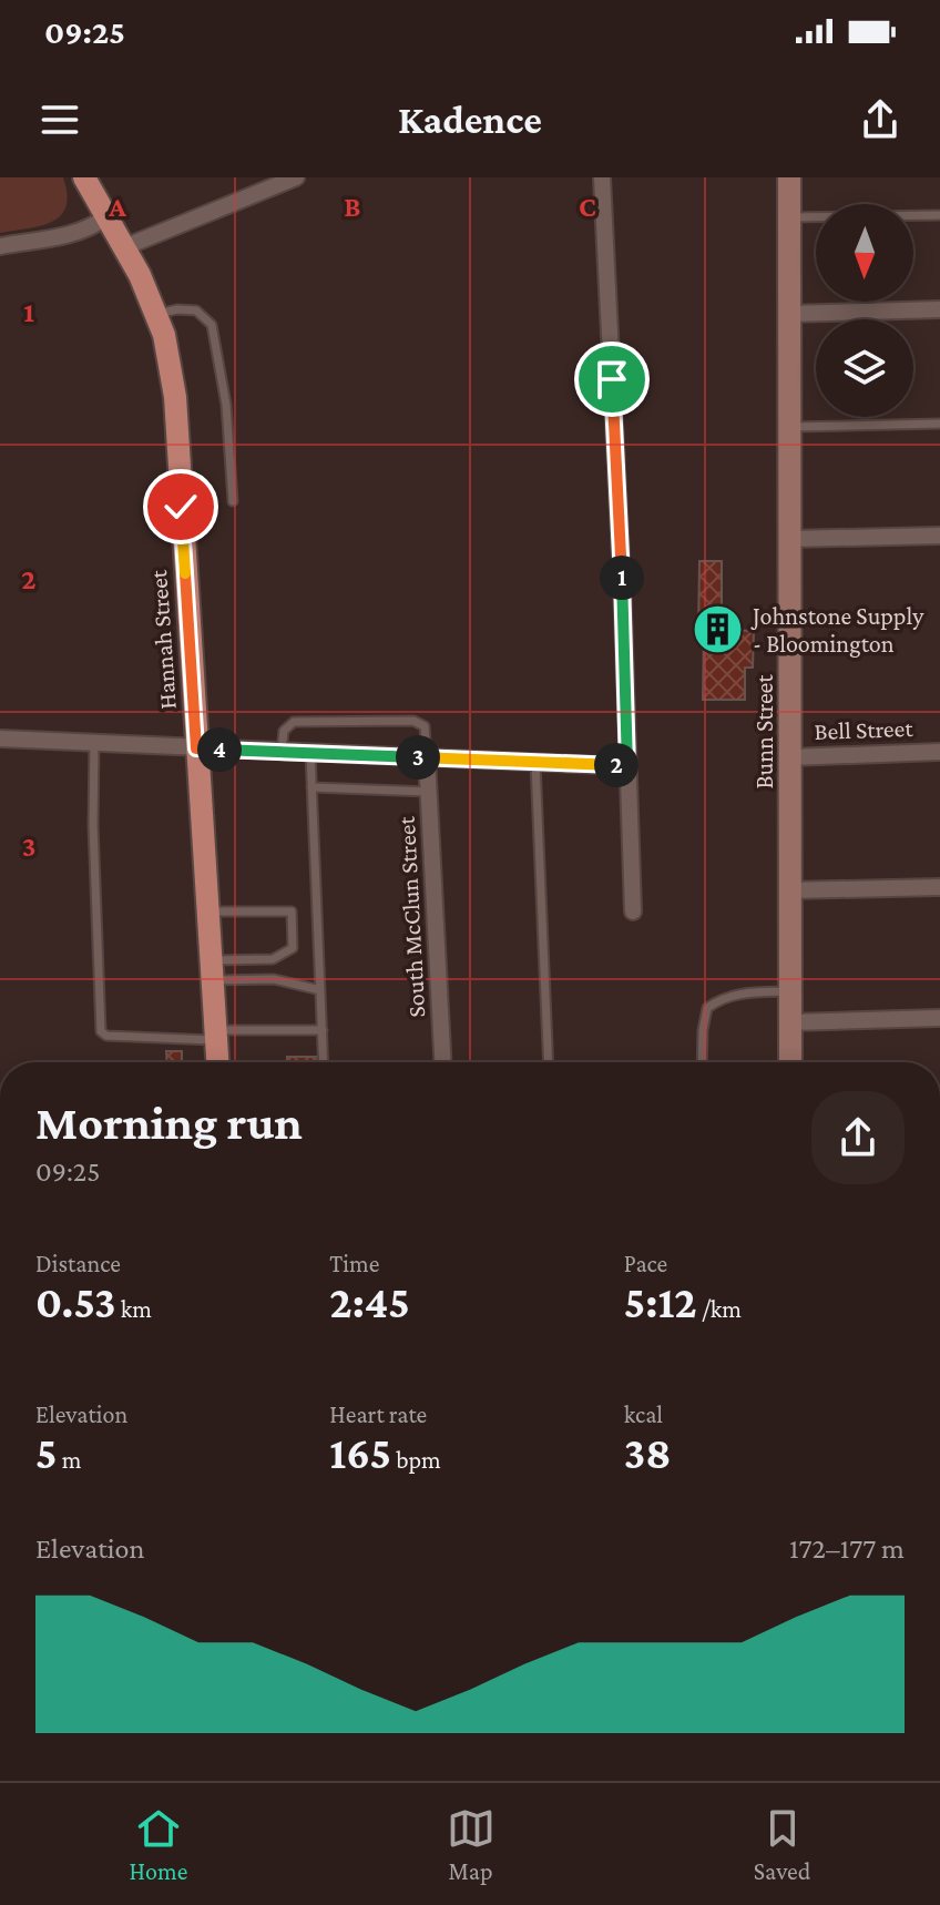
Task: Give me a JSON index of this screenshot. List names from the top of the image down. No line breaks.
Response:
{"streets":{"main road":["Hannah Street"],"street":["Bell Street","Bunn Street","South McClun Street"]},"crossings":[["Bell Street","Bunn Street"]],"places":{"building":["Johnstone Supply - Bloomington"]},"north":"bottom","page":{"status":"09:25","header":"Kadence","pins":["1","4","3","2"],"heading":["Morning run","09:25"],"stats":[["Distance","0.53 km"],["Time","2:45"],["Pace","5:12 /km"],["Elevation","5 m"],["Heart rate","165 bpm"],["kcal","38"]],"chart":["Elevation","172–177 m"],"tabs":["Home","Map","Saved"]},"grid":{"columns":["A","B","C"],"rows":["1","2","3"]}}
